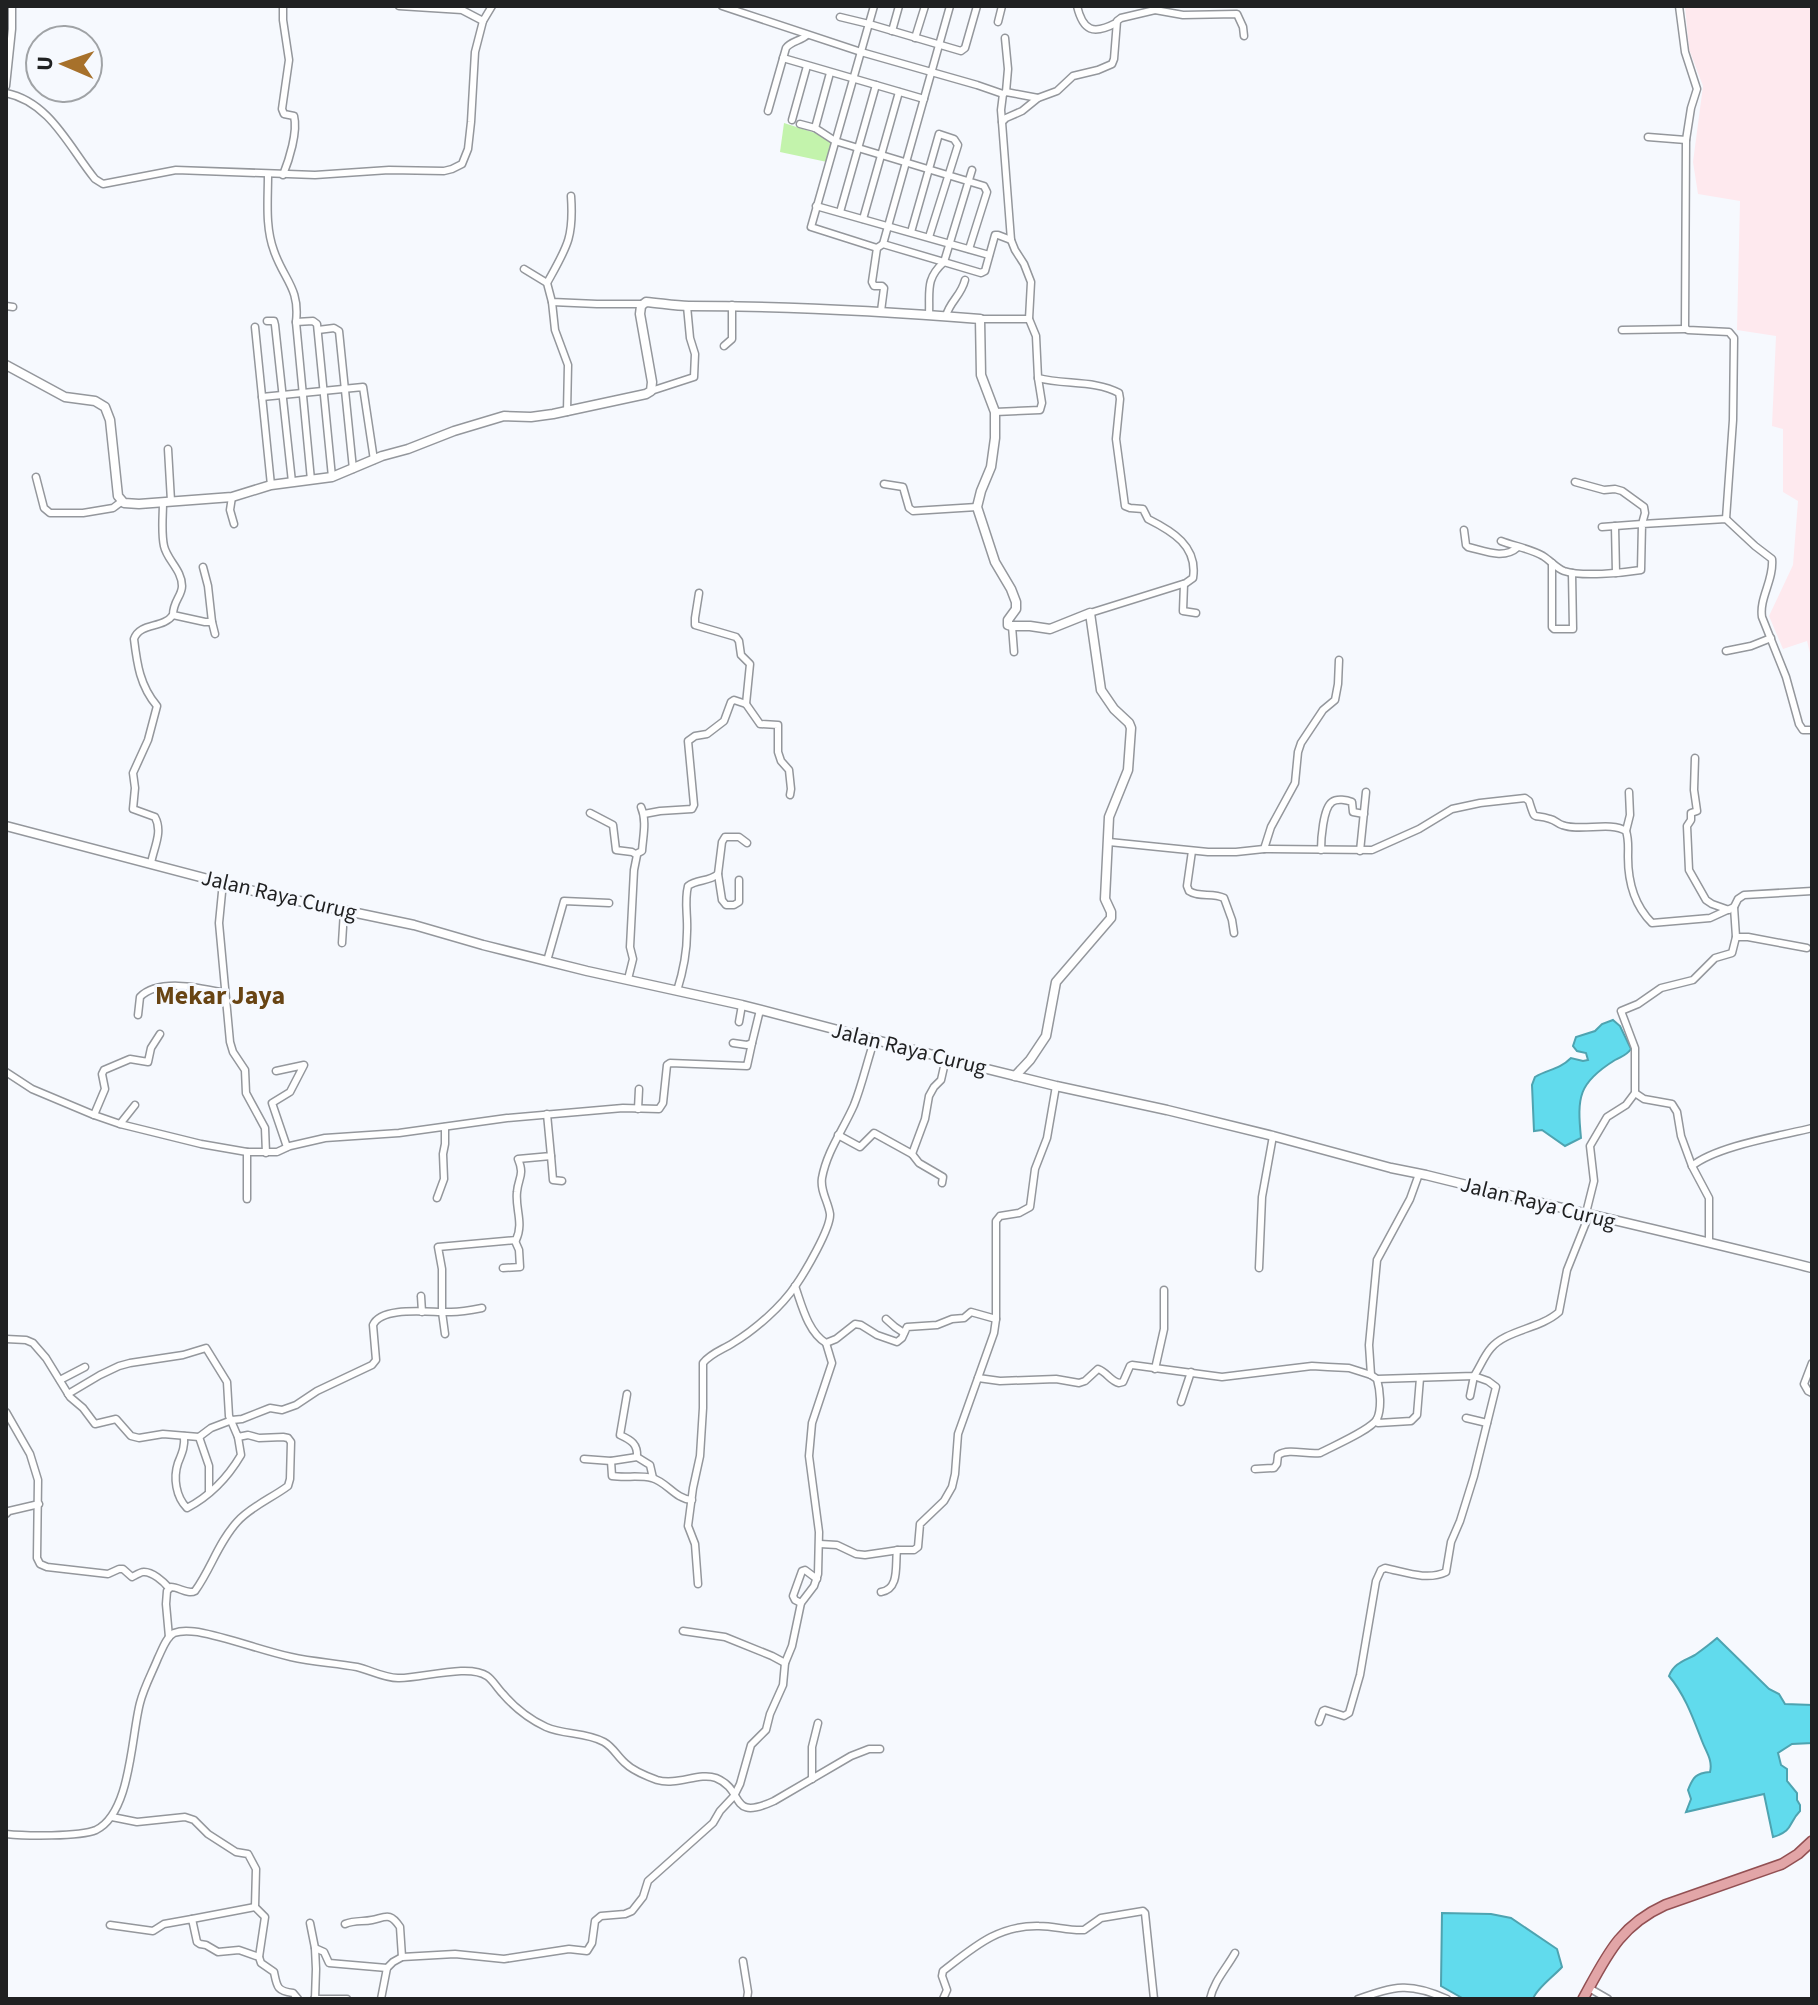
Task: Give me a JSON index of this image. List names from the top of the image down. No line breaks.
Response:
{"streets":{"street":["Jalan Raya Curug"]},"districts":["Mekar Jaya"],"north":"left"}
